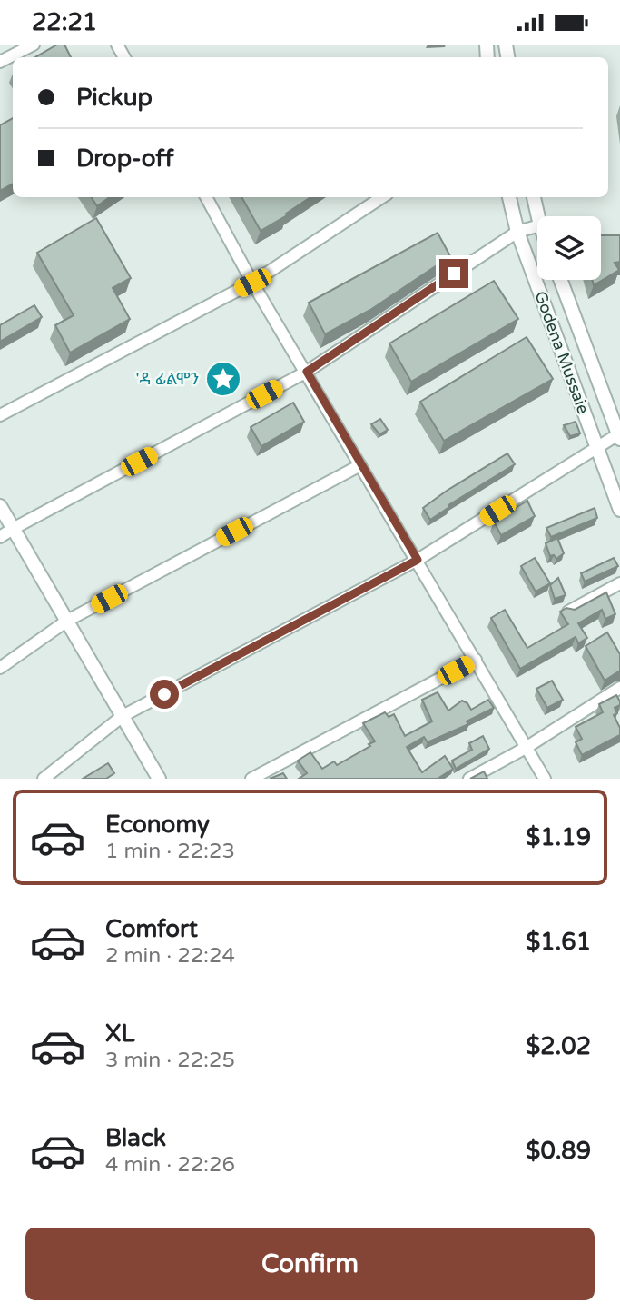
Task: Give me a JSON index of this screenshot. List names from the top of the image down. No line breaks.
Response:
{"streets":{"street":["Godena Mussaie"]},"places":{"place":["'ዳ ፊልሞን"]},"page":{"status":"22:21","banner":["Pickup","Drop-off"],"list":[{"name":"Economy","note":"1 min · 22:23","value":"$1.19"},{"name":"Comfort","note":"2 min · 22:24","value":"$1.61"},{"name":"XL","note":"3 min · 22:25","value":"$2.02"},{"name":"Black","note":"4 min · 22:26","value":"$0.89"}],"buttons":"Confirm"}}
